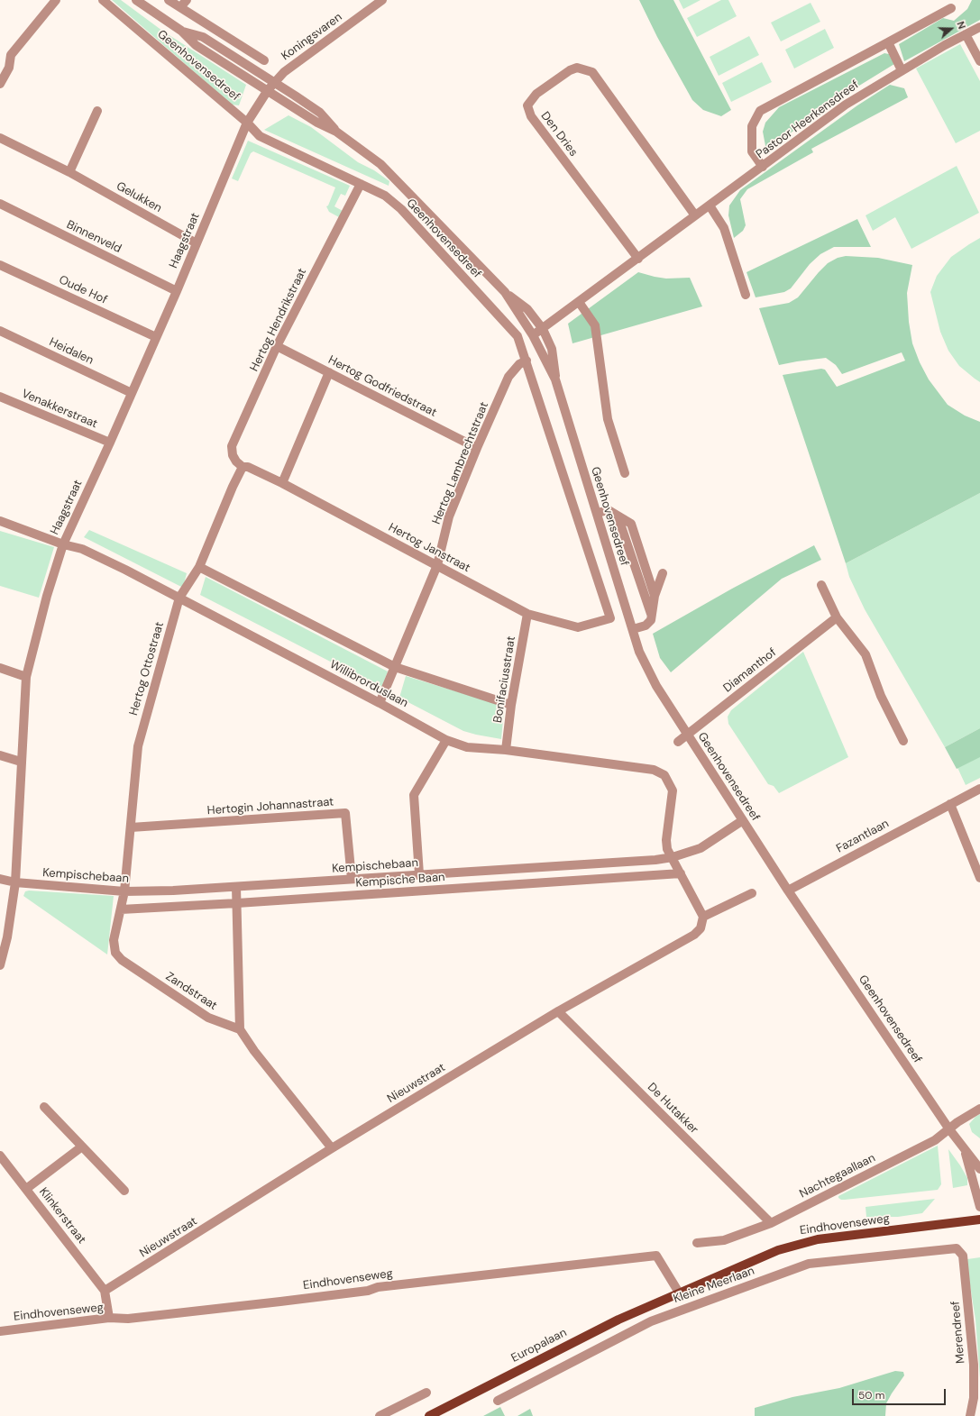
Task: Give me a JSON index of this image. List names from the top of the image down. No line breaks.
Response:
{"streets":{"main road":["Eindhovenseweg","Europalaan"],"street":["Koningsvaren","Geenhovensedreef","Pastoor Heerkensdreef","Den Dries","Gelukken","Binnenveld","Haagstraat","Oude Hof","Hertog Hendrikstraat","Heidalen","Hertog Godfriedstraat","Venakkerstraat","Hertog Lambrechtstraat","Hertog Janstraat","Hertog Ottostraat","Diamanthof","Bonifaciusstraat","Willibrorduslaan","Hertogin Johannastraat","Fazantlaan","Kempischebaan","Kempische Baan","Zandstraat","Nieuwstraat","De Hutakker","Nachtegaallaan","Klinkerstraat","Kleine Meerlaan","Merendreef"]},"crossings":[["Koningsvaren","Geenhovensedreef"],["Koningsvaren","Haagstraat"],["Geenhovensedreef","Pastoor Heerkensdreef"],["Geenhovensedreef","Haagstraat"],["Geenhovensedreef","Hertog Hendrikstraat"],["Geenhovensedreef","Hertog Lambrechtstraat"],["Geenhovensedreef","Hertog Janstraat"],["Geenhovensedreef","Diamanthof"],["Geenhovensedreef","Fazantlaan"],["Geenhovensedreef","Kempischebaan"],["Geenhovensedreef","Nachtegaallaan"],["Pastoor Heerkensdreef","Den Dries"],["Gelukken","Haagstraat"],["Binnenveld","Haagstraat"],["Haagstraat","Oude Hof"],["Haagstraat","Heidalen"],["Haagstraat","Venakkerstraat"],["Haagstraat","Willibrorduslaan"],["Haagstraat","Kempischebaan"],["Hertog Hendrikstraat","Hertog Godfriedstraat"],["Hertog Hendrikstraat","Hertog Janstraat"],["Hertog Hendrikstraat","Hertog Ottostraat"],["Hertog Godfriedstraat","Hertog Lambrechtstraat"],["Hertog Lambrechtstraat","Hertog Janstraat"],["Hertog Lambrechtstraat","Willibrorduslaan"],["Hertog Janstraat","Hertog Ottostraat"],["Hertog Janstraat","Bonifaciusstraat"],["Hertog Ottostraat","Willibrorduslaan"],["Hertog Ottostraat","Hertogin Johannastraat"],["Hertog Ottostraat","Kempischebaan"],["Hertog Ottostraat","Zandstraat"],["Bonifaciusstraat","Willibrorduslaan"],["Willibrorduslaan","Kempischebaan"],["Hertogin Johannastraat","Kempischebaan"],["Kempischebaan","Zandstraat"],["Kempische Baan","Zandstraat"],["Nieuwstraat","De Hutakker"],["Nieuwstraat","Klinkerstraat"],["De Hutakker","Nachtegaallaan"],["Eindhovenseweg","Europalaan"],["Kleine Meerlaan","Merendreef"]],"scale_bar":"50 m","north":"right"}
